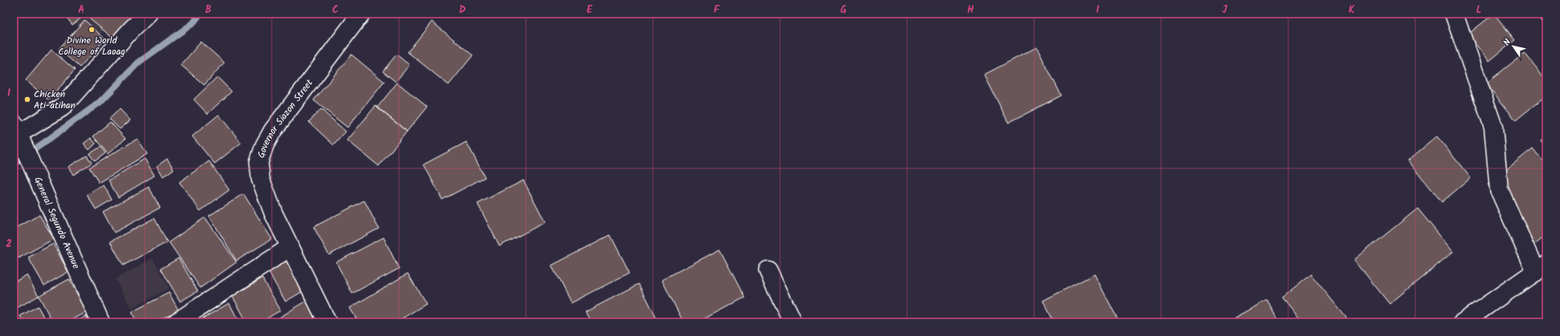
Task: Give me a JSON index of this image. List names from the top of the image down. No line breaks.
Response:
{"streets":{"main road":["Governor Siazon Street","General Segundo Avenue"]},"places":["Divine World College of Laoag","Chicken Ati-atihan"],"north":"top left","grid":{"columns":["A","B","C","D","E","F","G","H","I","J","K","L"],"rows":["1","2"]}}
